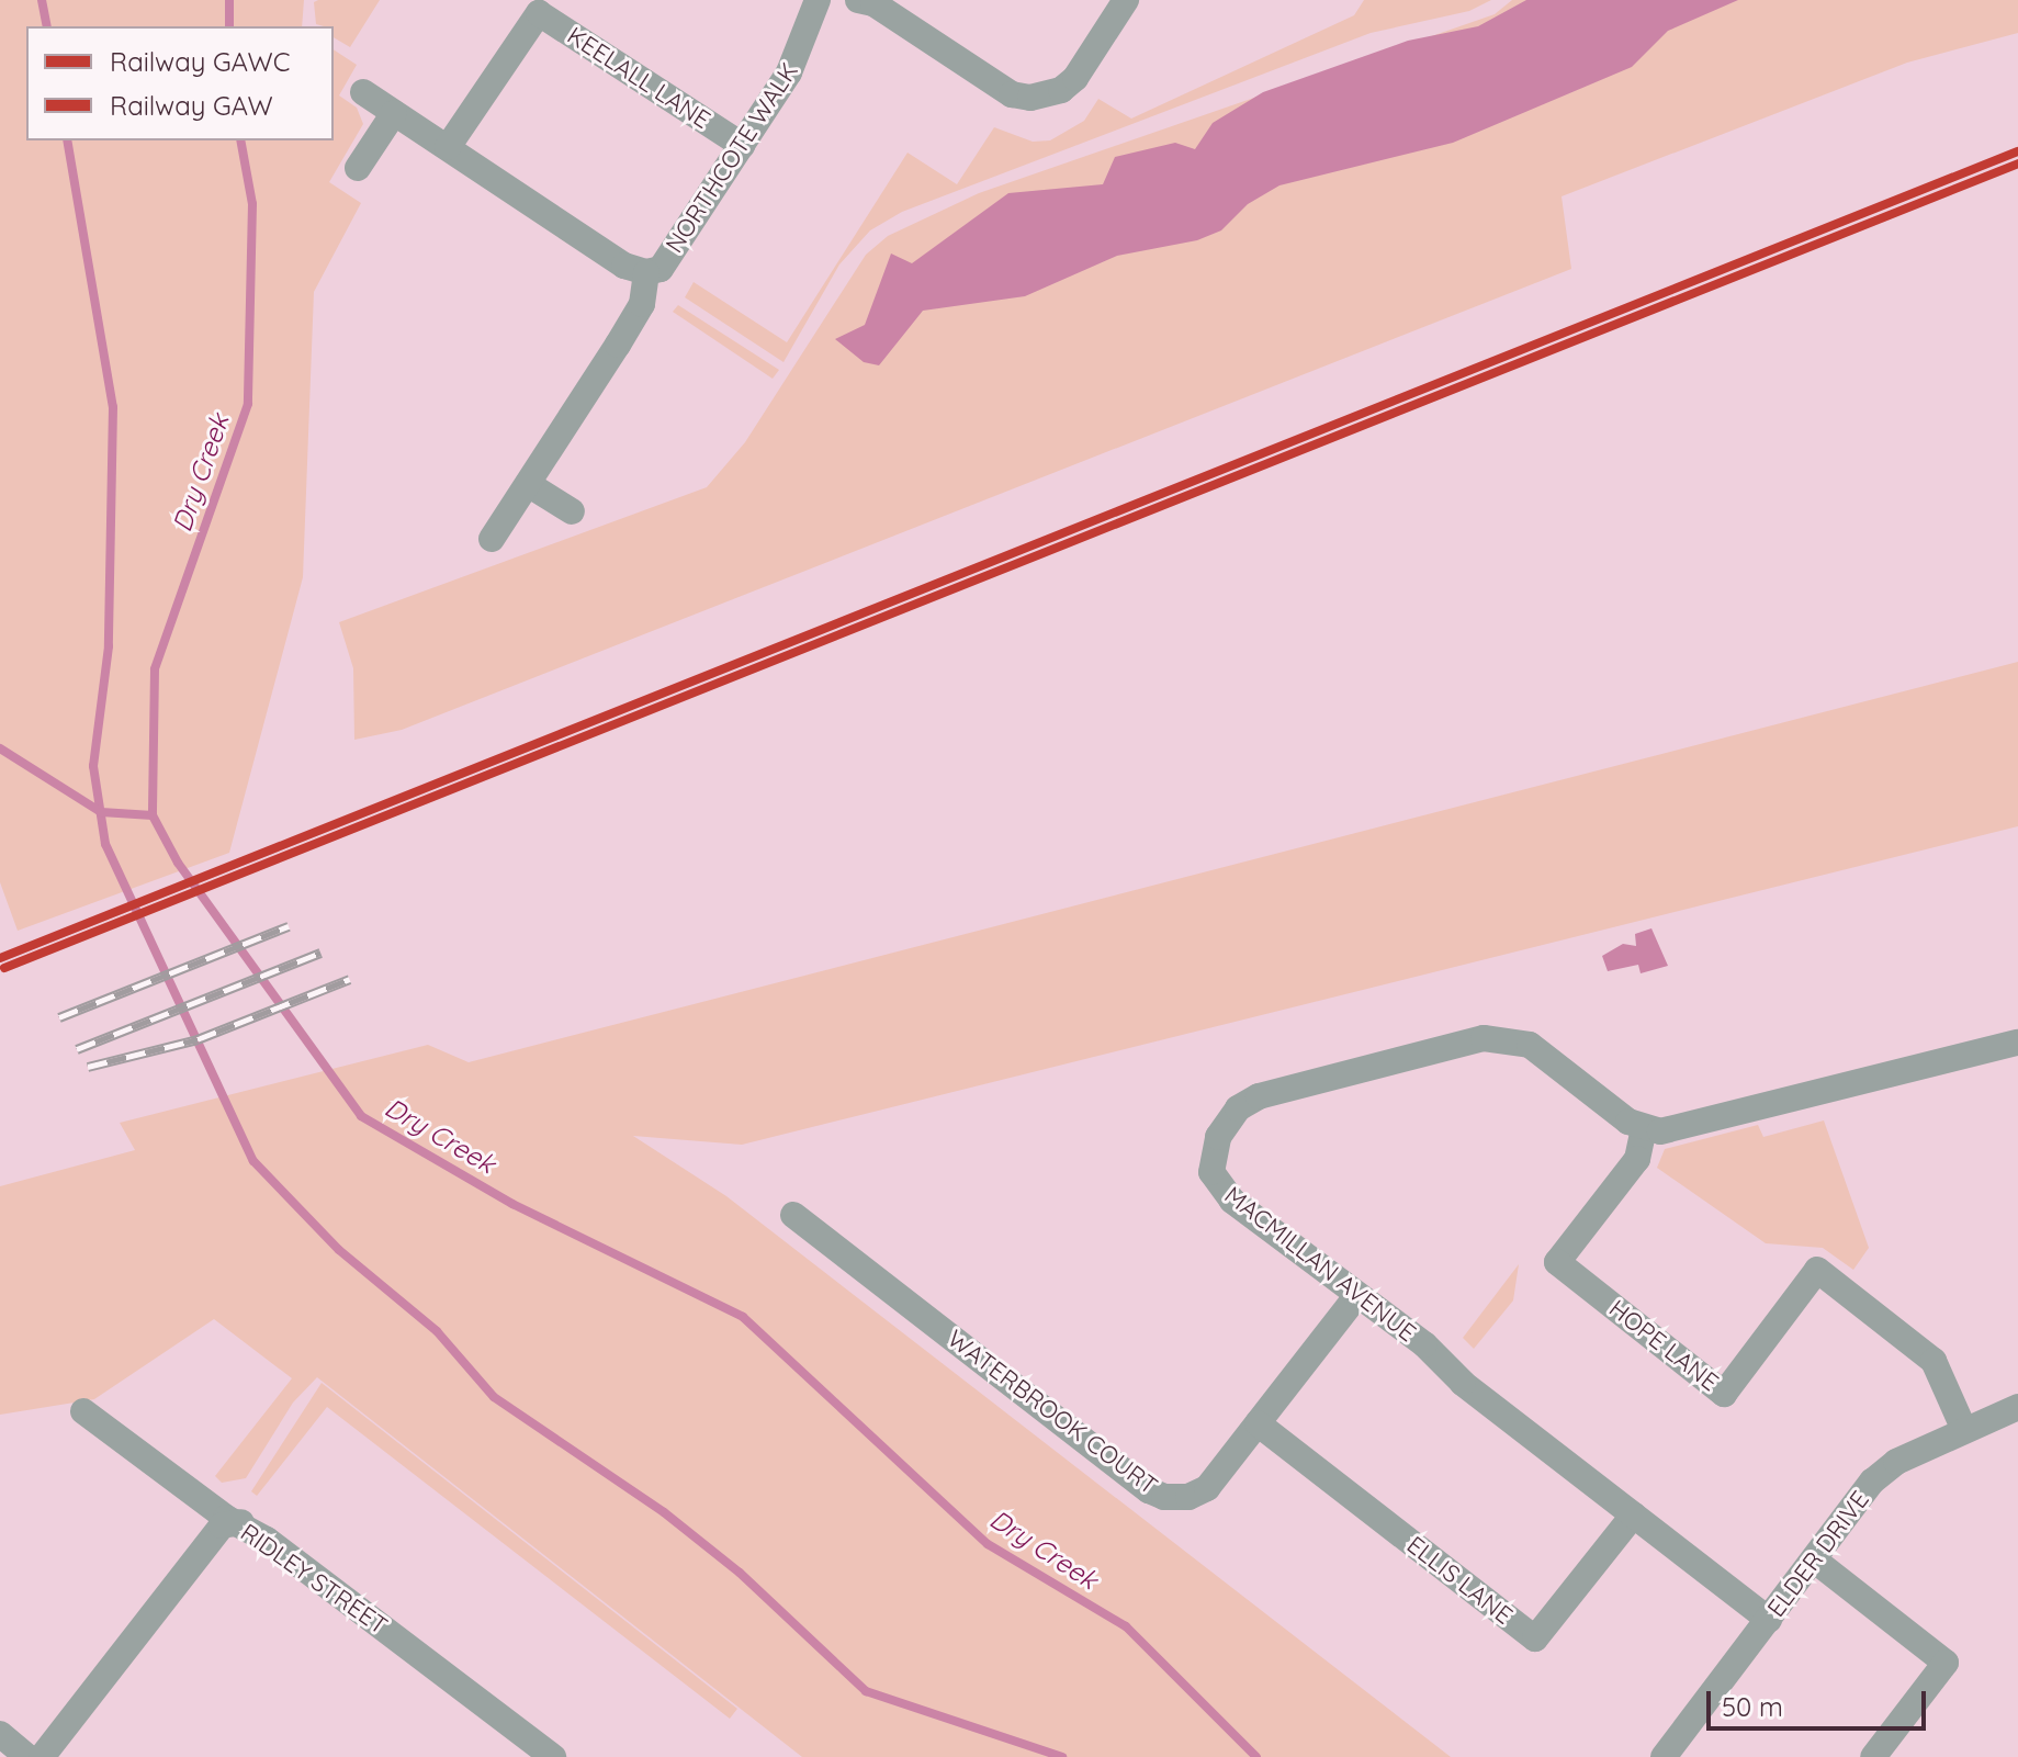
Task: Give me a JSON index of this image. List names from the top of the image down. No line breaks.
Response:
{"streets":{"street":["KEELALL LANE","NORTHCOTE WALK","MACMILLAN AVENUE","HOPE LANE","WATERBROOK COURT","ELDER DRIVE","RIDLEY STREET","ELLIS LANE"]},"crossings":[["KEELALL LANE","NORTHCOTE WALK"],["MACMILLAN AVENUE","HOPE LANE"],["MACMILLAN AVENUE","WATERBROOK COURT"],["MACMILLAN AVENUE","ELDER DRIVE"],["MACMILLAN AVENUE","ELLIS LANE"],["HOPE LANE","ELDER DRIVE"],["WATERBROOK COURT","ELLIS LANE"]],"water":["Dry Creek"],"lines":["rail line GAWC","rail line GAW"],"legend":["Railway GAWC","Railway GAW"],"scale_bar":"50 m"}
